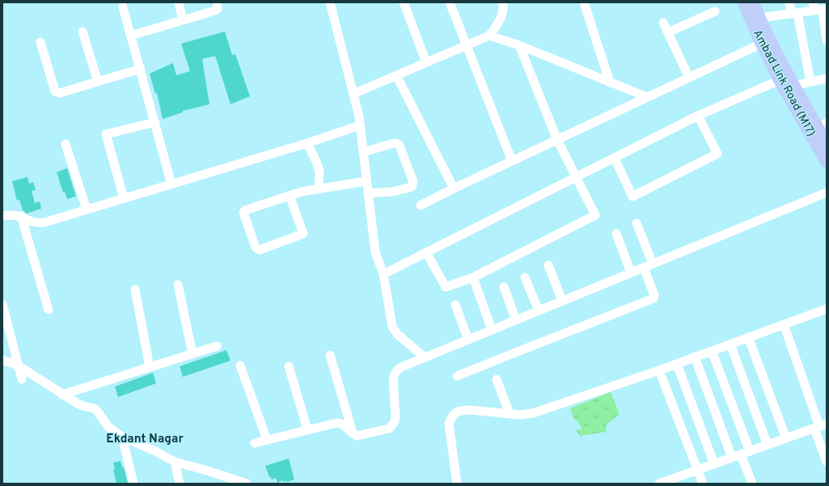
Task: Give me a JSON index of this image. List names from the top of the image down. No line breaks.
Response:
{"streets":{"main road":["Ambad Link Road (M17)"]},"districts":["Ekdant Nagar"]}
